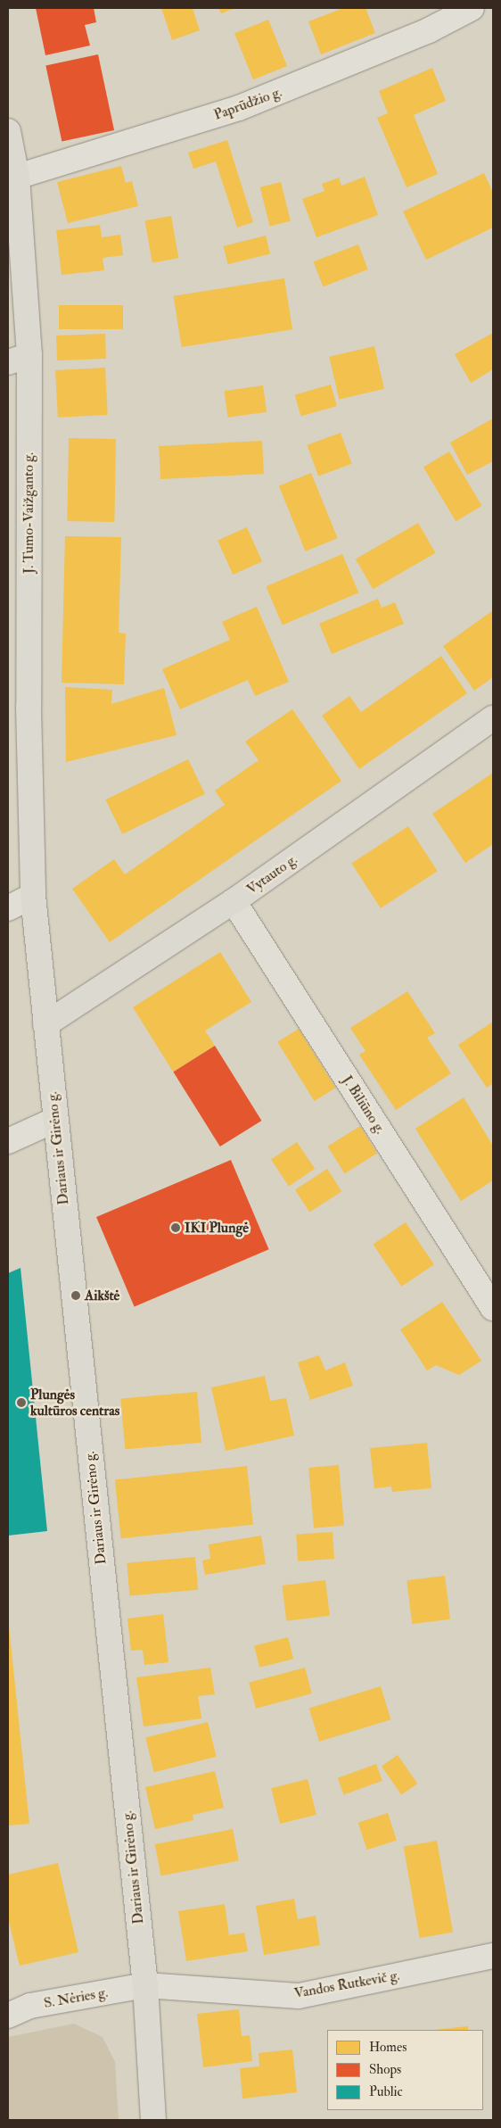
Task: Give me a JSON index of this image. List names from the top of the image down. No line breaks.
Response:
{"streets":{"main road":["J. Tumo-Vaižganto g.","Vytauto g.","Dariaus ir Girėno g."],"street":["Paprūdžio g.","J. Biliūno g.","Vandos Rutkevič g.","S. Nėries g."]},"crossings":[["Paprūdžio g.","J. Tumo-Vaižganto g."],["J. Tumo-Vaižganto g.","Dariaus ir Girėno g."],["Vytauto g.","J. Biliūno g."],["Vytauto g.","Dariaus ir Girėno g."],["Dariaus ir Girėno g.","Vandos Rutkevič g."],["Dariaus ir Girėno g.","S. Nėries g."],["Vandos Rutkevič g.","S. Nėries g."]],"places":["IKI Plungė","Aikštė","Plungės kultūros centras"],"legend":["Homes","Shops","Public"]}
